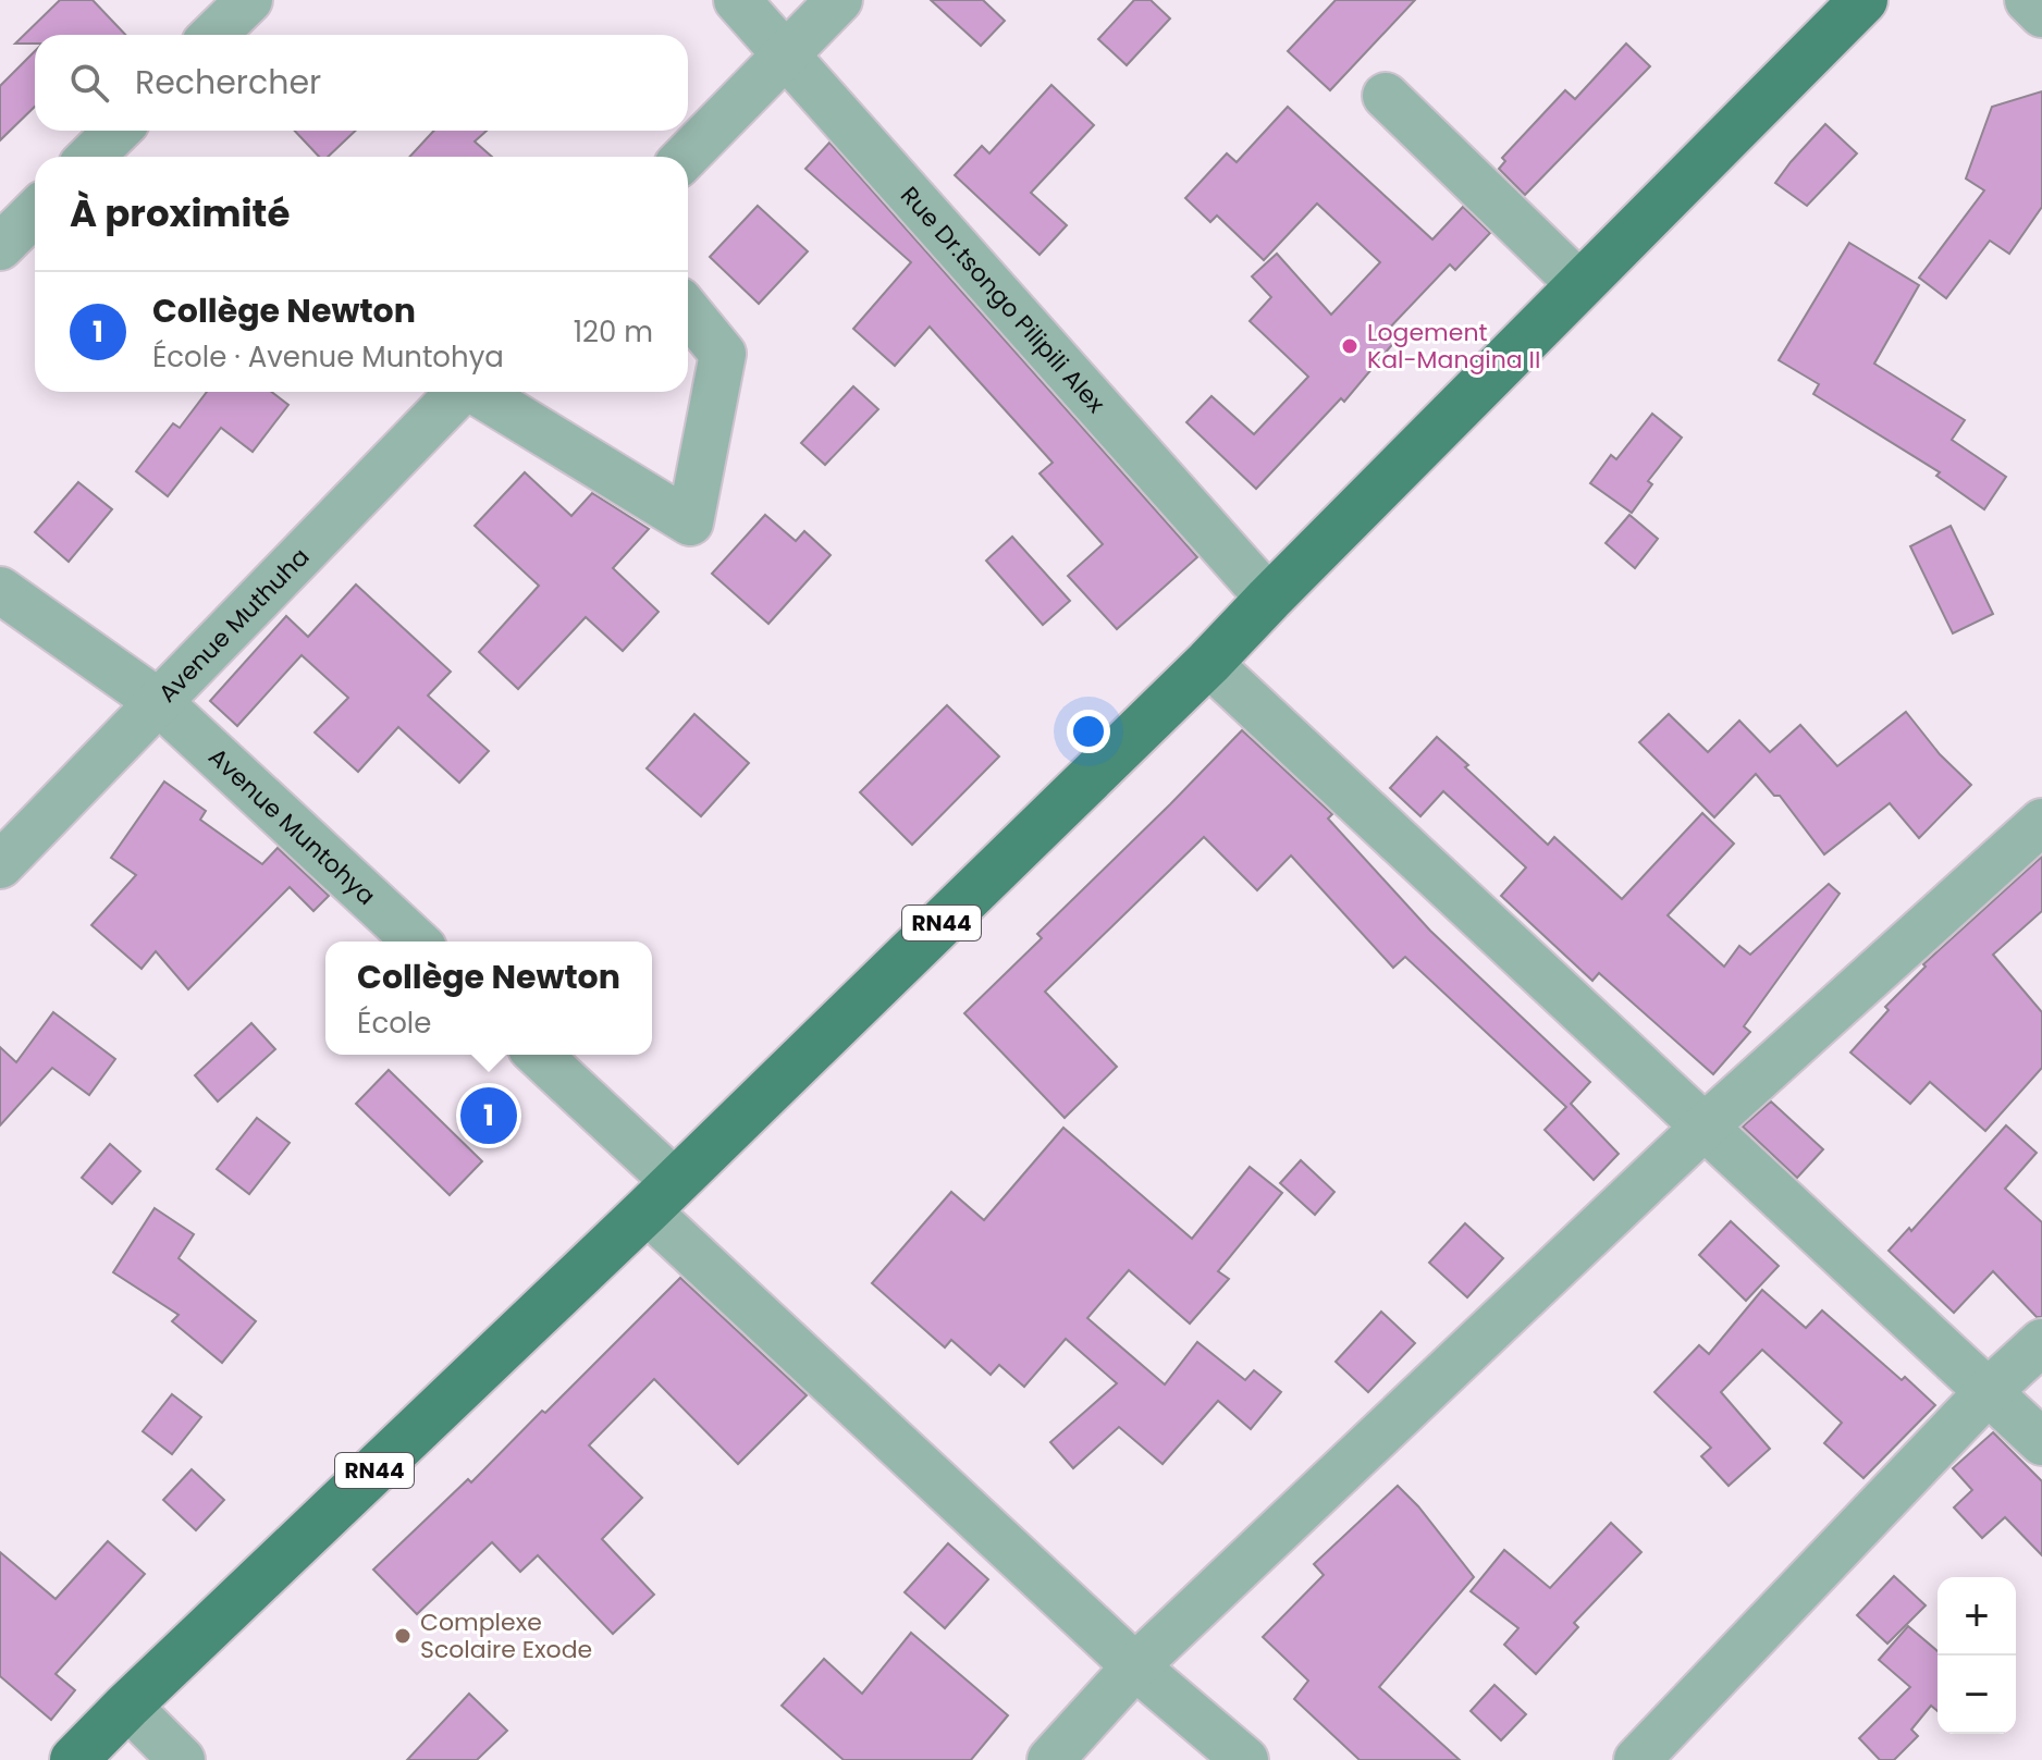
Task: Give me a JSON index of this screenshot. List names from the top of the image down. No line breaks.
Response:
{"streets":{"main road":["RN44"],"street":["Rue Dr.tsongo Pilipili Alex","Avenue Muthuha","Avenue Muntohya"]},"crossings":[["Rue Dr.tsongo Pilipili Alex","RN44"],["Avenue Muthuha","Avenue Muntohya"]],"places":["Logement Kal-Mangina II","Complexe Scolaire Exode"],"page":{"search":"Rechercher","heading":"À proximité","list":[{"mark":"1","name":"Collège Newton","note":"École · Avenue Muntohya","value":"120 m"}],"popup":["Collège Newton","École"],"pins":"1","map_buttons":["+","−"]}}
